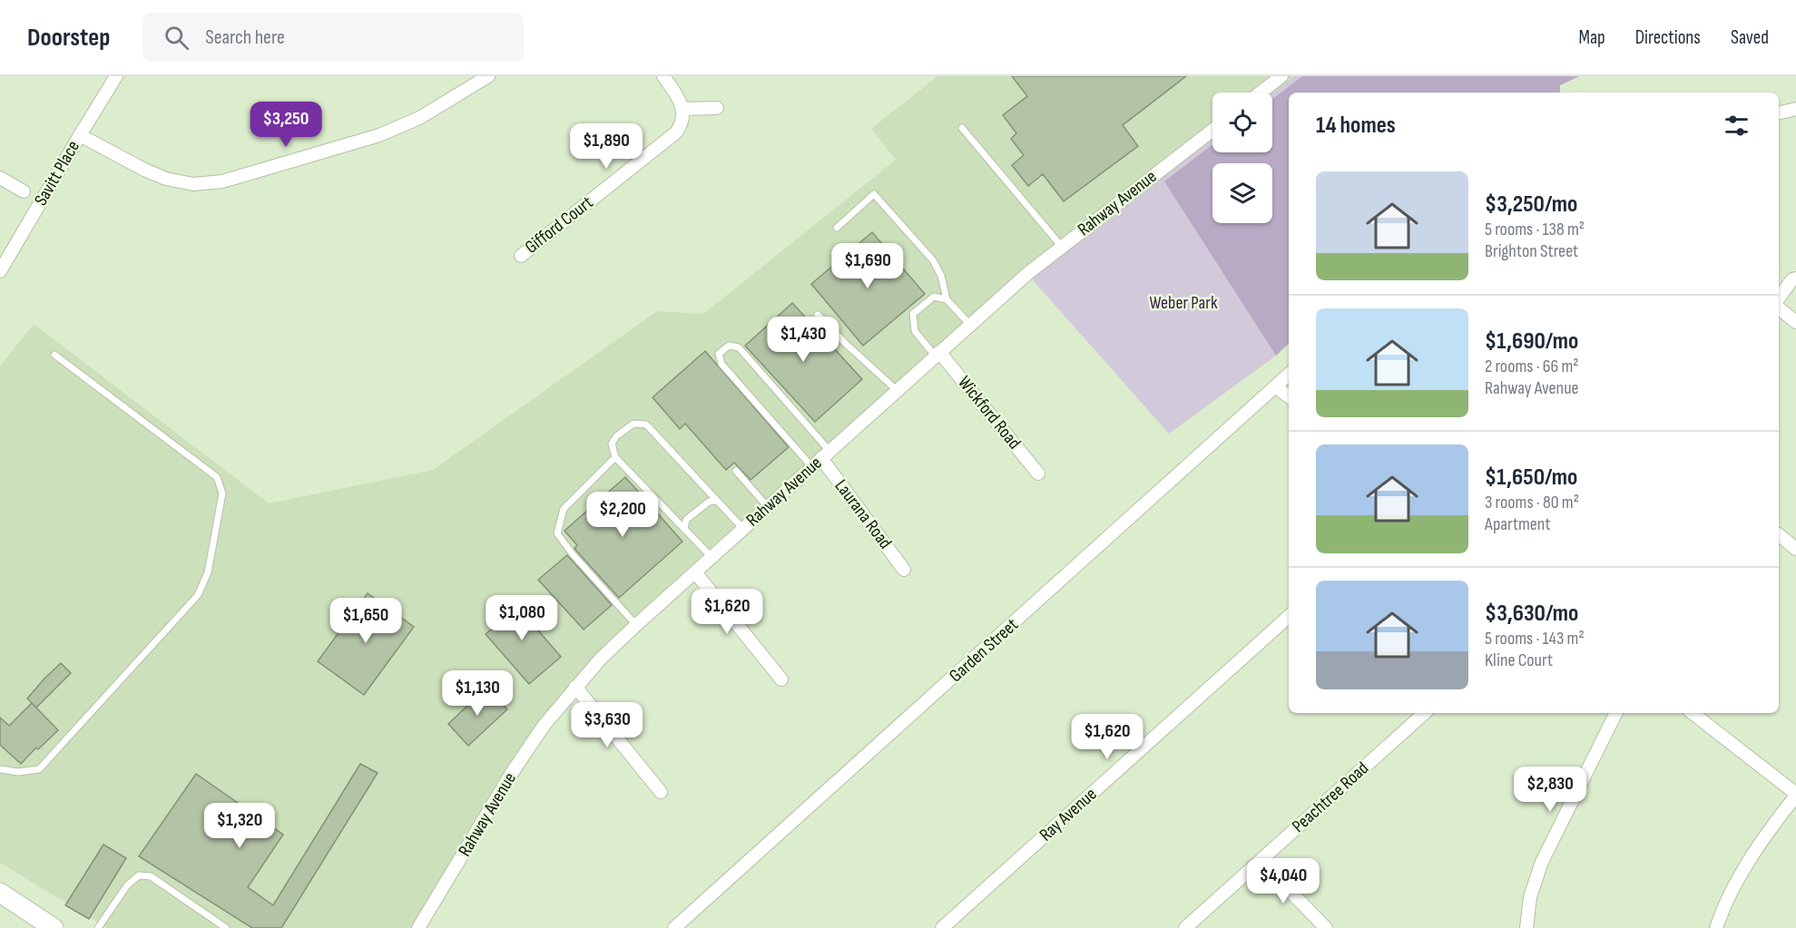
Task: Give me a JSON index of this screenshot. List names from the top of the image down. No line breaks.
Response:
{"streets":{"street":["Savitt Place","Rahway Avenue","Gifford Court","Wickford Road","Laurana Road","Garden Street","Peachtree Road","Ray Avenue"]},"crossings":[["Rahway Avenue","Wickford Road"],["Rahway Avenue","Laurana Road"]],"parks":["Weber Park"],"page":{"header":"Doorstep","search":"Search here","nav":["Map","Directions","Saved"],"heading":"14 homes","price":["$3,250","$1,890","$1,690","$1,430","$2,200","$1,620","$1,080","$1,650","$1,130","$3,630","$1,620","$2,830","$1,320","$4,040"],"list":[{"name":"$3,250/mo","note":"5 rooms · 138 m² · Brighton Street"},{"name":"$1,690/mo","note":"2 rooms · 66 m² · Rahway Avenue"},{"name":"$1,650/mo","note":"3 rooms · 80 m² · Apartment"},{"name":"$3,630/mo","note":"5 rooms · 143 m² · Kline Court"}]}}
